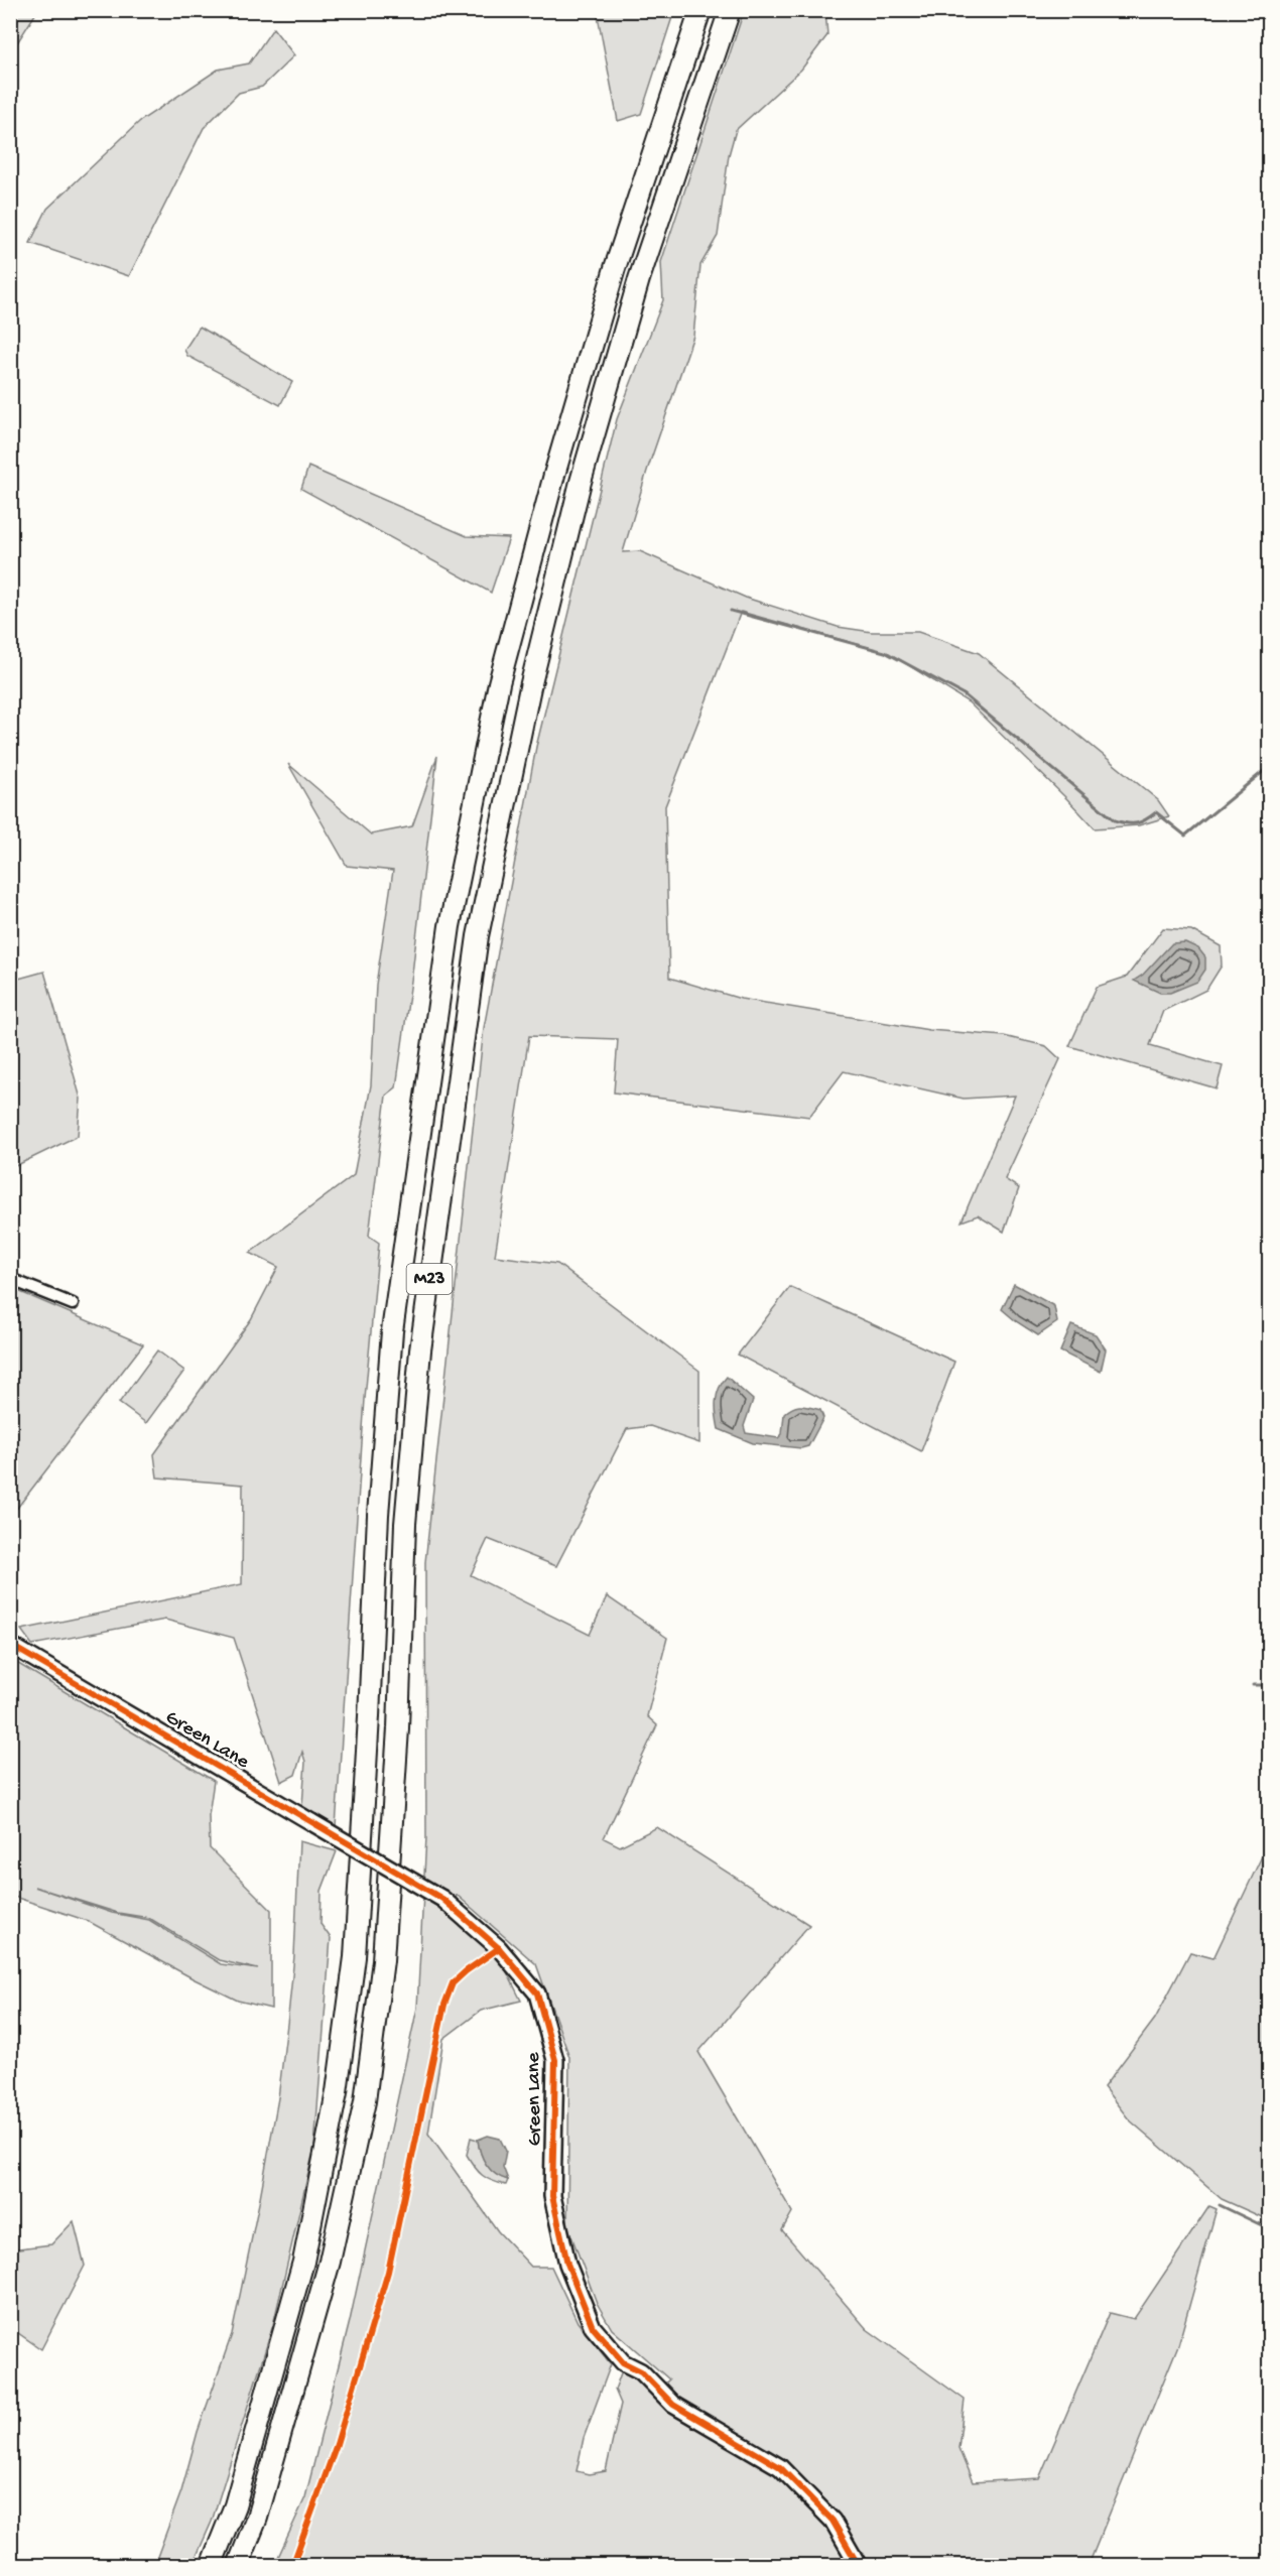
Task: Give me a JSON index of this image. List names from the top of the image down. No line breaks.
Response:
{"streets":{"highway":["M23"],"street":["Green Lane"]}}
